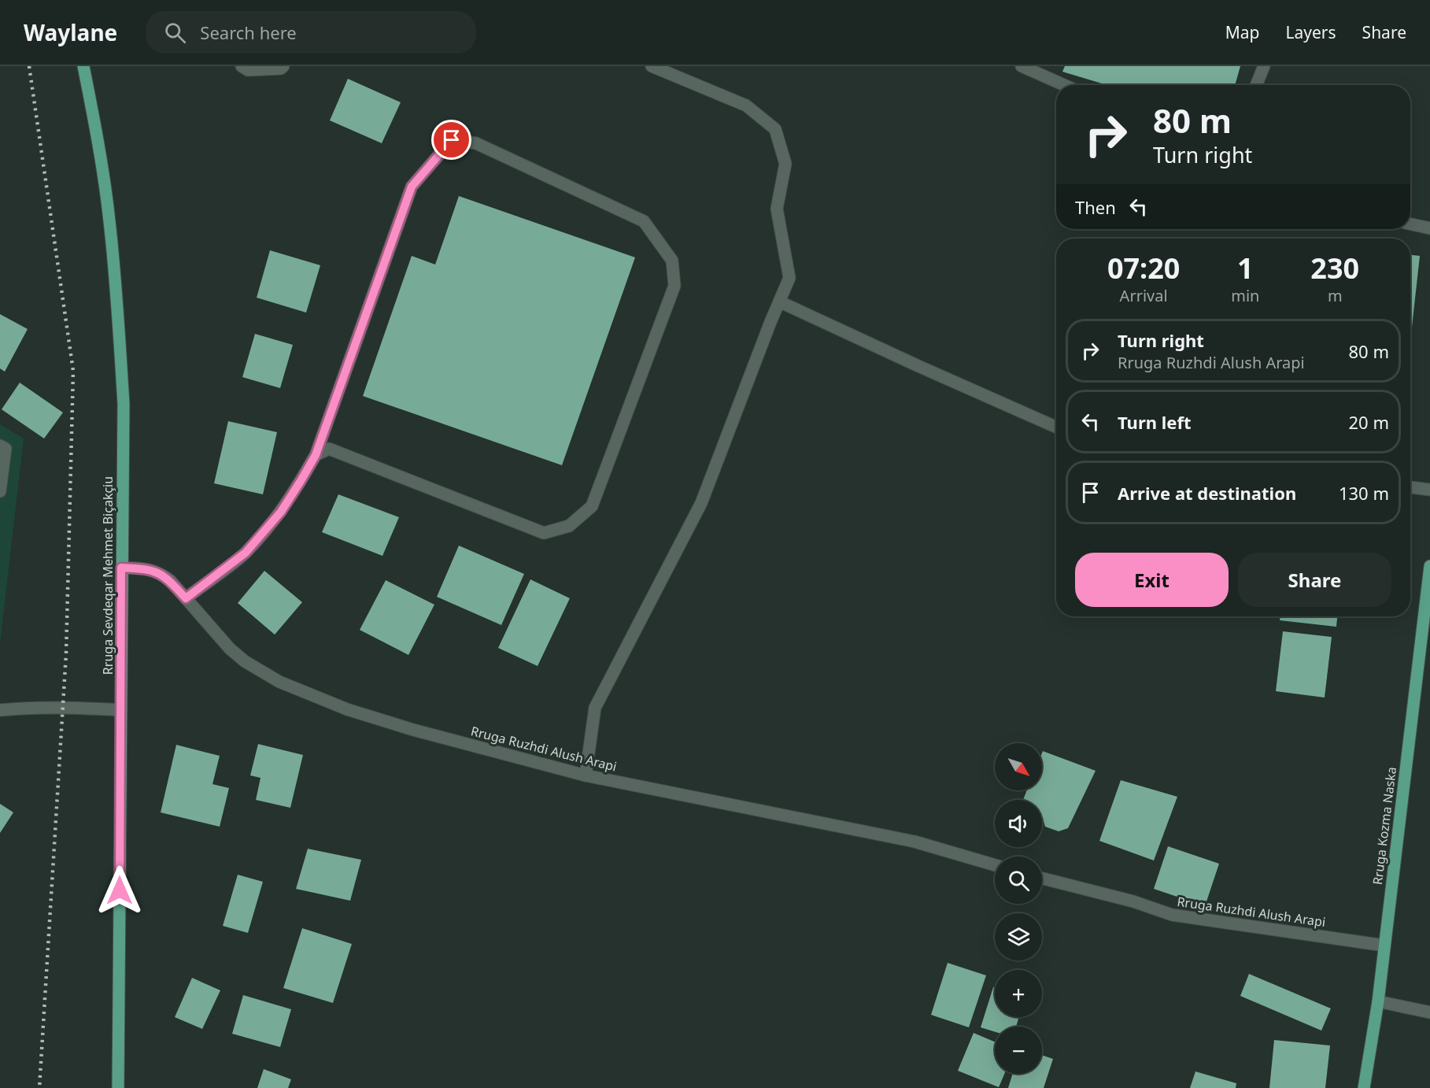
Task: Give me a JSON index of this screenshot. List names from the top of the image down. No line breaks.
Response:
{"streets":{"main road":["Rruga Sevdeqar Mehmet Biçakçiu","Rruga Kozma Naska"],"street":["Rruga Ruzhdi Alush Arapi"]},"crossings":[["Rruga Sevdeqar Mehmet Biçakçiu","Rruga Ruzhdi Alush Arapi"],["Rruga Ruzhdi Alush Arapi","Rruga Kozma Naska"]],"north":"bottom right","page":{"header":"Waylane","search":"Search here","nav":["Map","Layers","Share"],"turn":["80 m","Turn right"],"then":"Then","eta":["07:20","Arrival","1","min","230","m"],"list":[{"name":"Turn right","note":"Rruga Ruzhdi Alush Arapi","value":"80 m"},{"name":"Turn left","value":"20 m"},{"name":"Arrive at destination","value":"130 m"}],"buttons":["Exit","Share"],"map_buttons":["+","−"]}}
